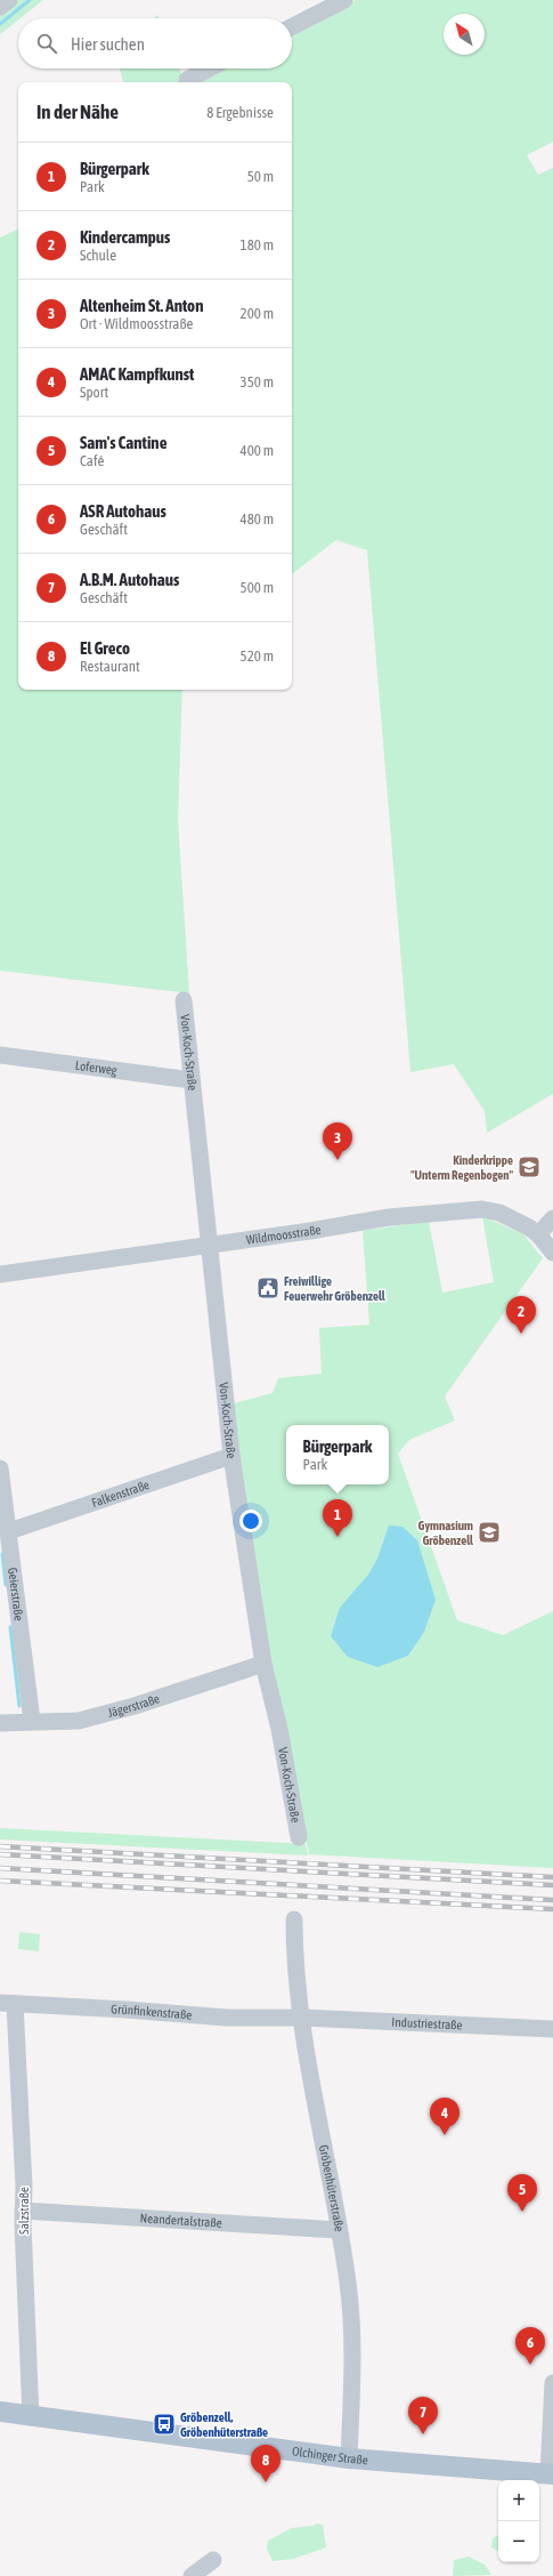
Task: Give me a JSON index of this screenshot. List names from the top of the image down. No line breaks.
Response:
{"streets":{"main road":["Olchinger Straße"],"street":["Von-Koch-Straße","Loferweg","Wildmoosstraße","Falkenstraße","Geierstraße","Jägerstraße","Grünfinkenstraße","Industriestraße","Gröbenhüterstraße","Salzstraße","Neandertalstraße"]},"crossings":[["Von-Koch-Straße","Loferweg"],["Von-Koch-Straße","Wildmoosstraße"],["Von-Koch-Straße","Falkenstraße"],["Von-Koch-Straße","Jägerstraße"],["Falkenstraße","Geierstraße"],["Geierstraße","Jägerstraße"],["Grünfinkenstraße","Industriestraße"],["Grünfinkenstraße","Gröbenhüterstraße"],["Grünfinkenstraße","Salzstraße"],["Industriestraße","Gröbenhüterstraße"],["Gröbenhüterstraße","Neandertalstraße"],["Gröbenhüterstraße","Olchinger Straße"],["Salzstraße","Neandertalstraße"],["Salzstraße","Olchinger Straße"]],"places":{"school or university":["Kinderkrippe \"Unterm Regenbogen\"","Gymnasium Gröbenzell"],"public building":["Freiwillige Feuerwehr Gröbenzell"],"bus stop":["Gröbenzell, Gröbenhüterstraße"]},"north":"top left","page":{"search":"Hier suchen","heading":["In der Nähe","8 Ergebnisse"],"list":[{"mark":"1","name":"Bürgerpark","note":"Park","value":"50 m"},{"mark":"2","name":"Kindercampus","note":"Schule","value":"180 m"},{"mark":"3","name":"Altenheim St. Anton","note":"Ort · Wildmoosstraße","value":"200 m"},{"mark":"4","name":"AMAC Kampfkunst","note":"Sport","value":"350 m"},{"mark":"5","name":"Sam's Cantine","note":"Café","value":"400 m"},{"mark":"6","name":"ASR Autohaus","note":"Geschäft","value":"480 m"},{"mark":"7","name":"A.B.M. Autohaus","note":"Geschäft","value":"500 m"},{"mark":"8","name":"El Greco","note":"Restaurant","value":"520 m"}],"pins":["3","2","1","4","5","6","7","8"],"popup":["Bürgerpark","Park"],"map_buttons":["+","−"]}}
